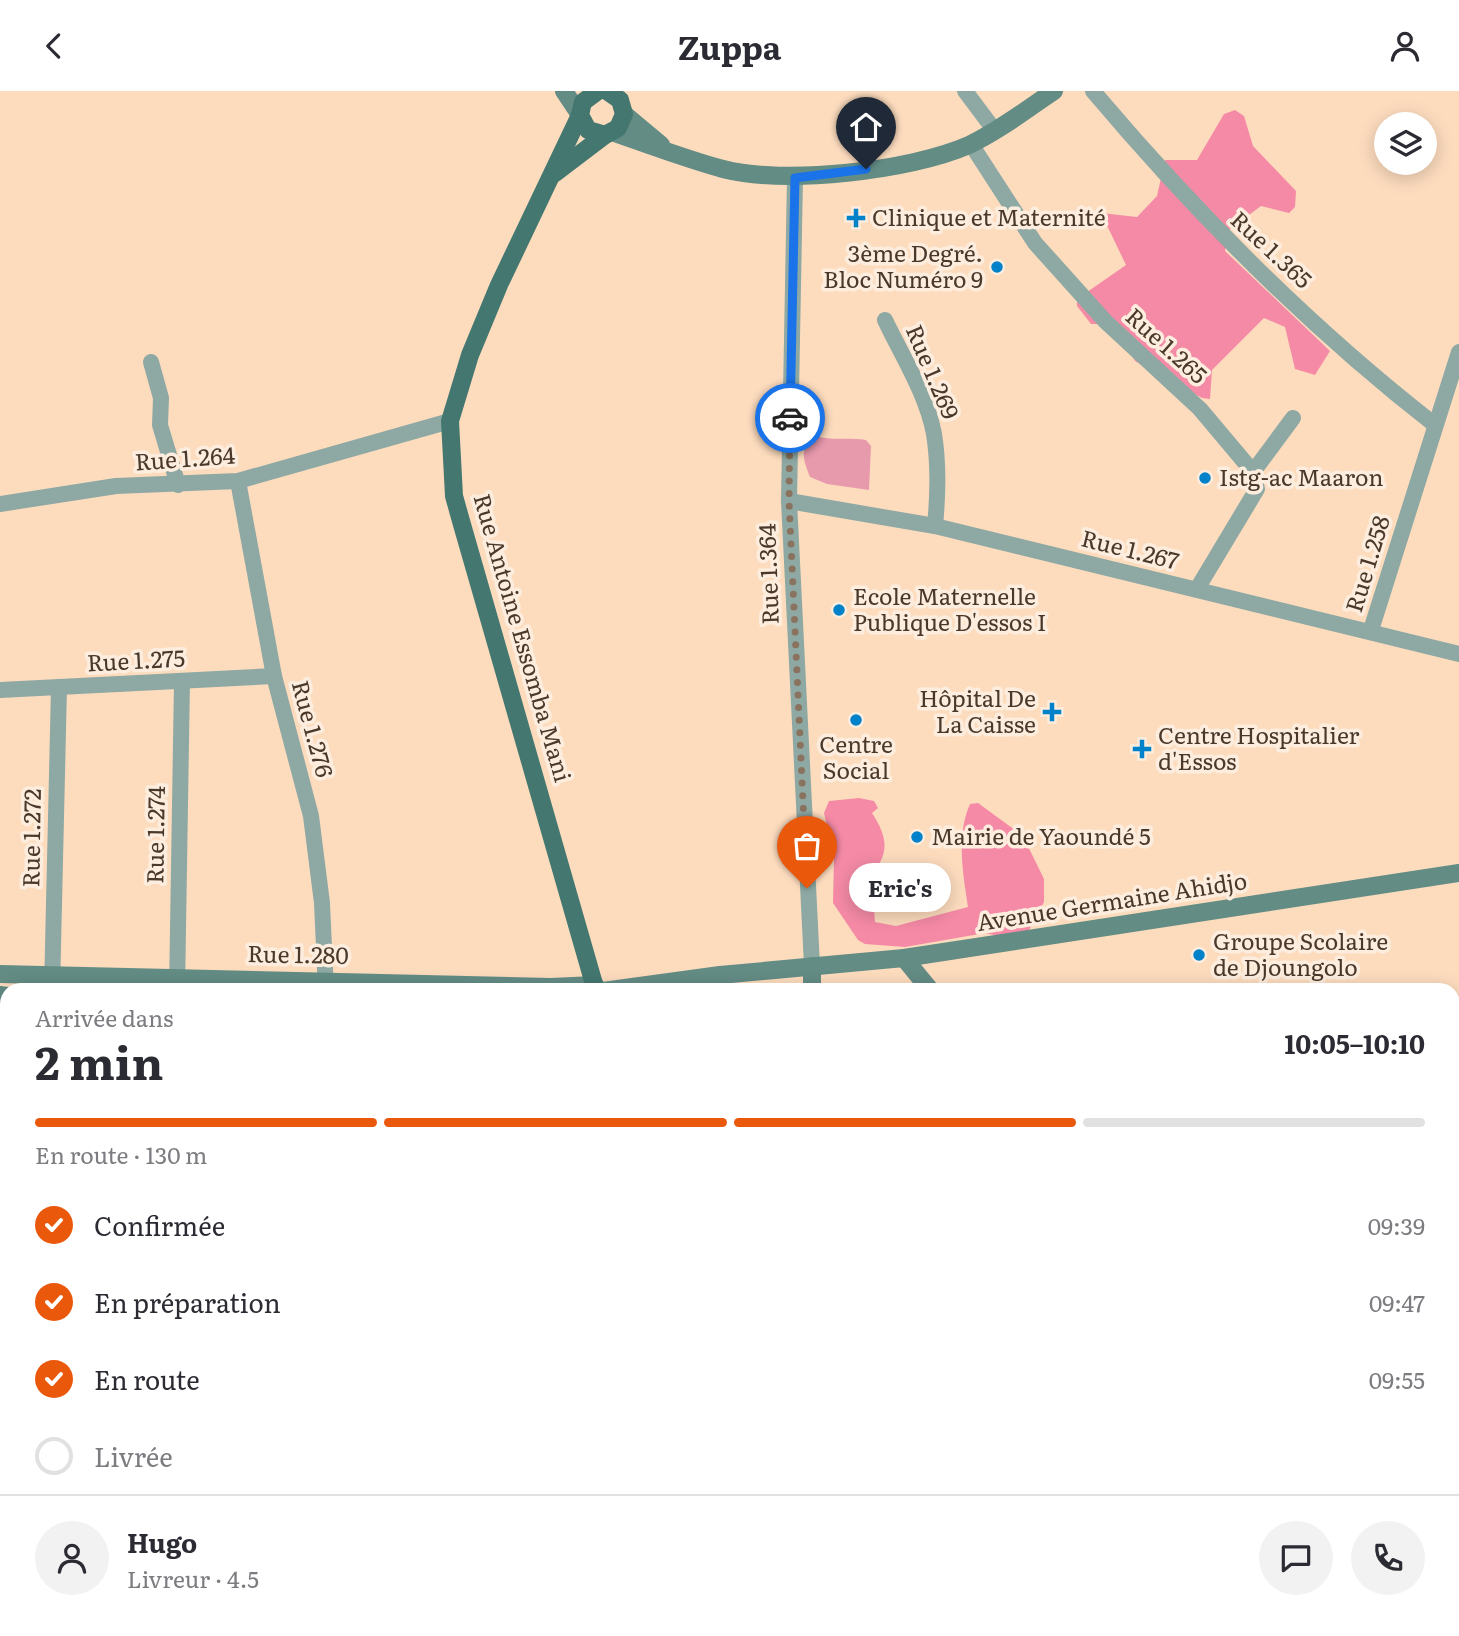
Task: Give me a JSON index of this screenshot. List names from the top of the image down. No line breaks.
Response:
{"streets":{"main road":["Rue Antoine Essomba Mani","Avenue Germaine Ahidjo","Rue 1.280"],"street":["Rue 1.365","Rue 1.265","Rue 1.269","Rue 1.264","Rue 1.267","Rue 1.258","Rue 1.364","Rue 1.275","Rue 1.276","Rue 1.274","Rue 1.272"]},"crossings":[["Rue 1.365","Rue 1.258"],["Rue 1.269","Rue 1.267"],["Rue 1.264","Rue Antoine Essomba Mani"],["Rue 1.264","Rue 1.276"],["Rue 1.267","Rue 1.258"],["Rue 1.267","Rue 1.364"],["Rue 1.364","Avenue Germaine Ahidjo"],["Rue 1.275","Rue 1.276"],["Rue 1.275","Rue 1.274"],["Rue 1.275","Rue 1.272"],["Rue 1.272","Rue 1.280"]],"places":{"health":["Clinique et Maternité","Hôpital De La Caisse","Centre Hospitalier d'Essos"],"other":["3ème Degré. Bloc Numéro 9","Istg-ac Maaron","Ecole Maternelle Publique D'essos I","Centre Social","Mairie de Yaoundé 5","Eric's","Groupe Scolaire de Djoungolo"]},"page":{"header":"Zuppa","bubble":"Eric's","heading":["2 min","Arrivée dans","10:05–10:10"],"panel":["Hugo","Livreur · 4.5"],"bar":"En route · 130 m","list":[["Confirmée","09:39"],["En préparation","09:47"],["En route","09:55"],"Livrée"]}}
